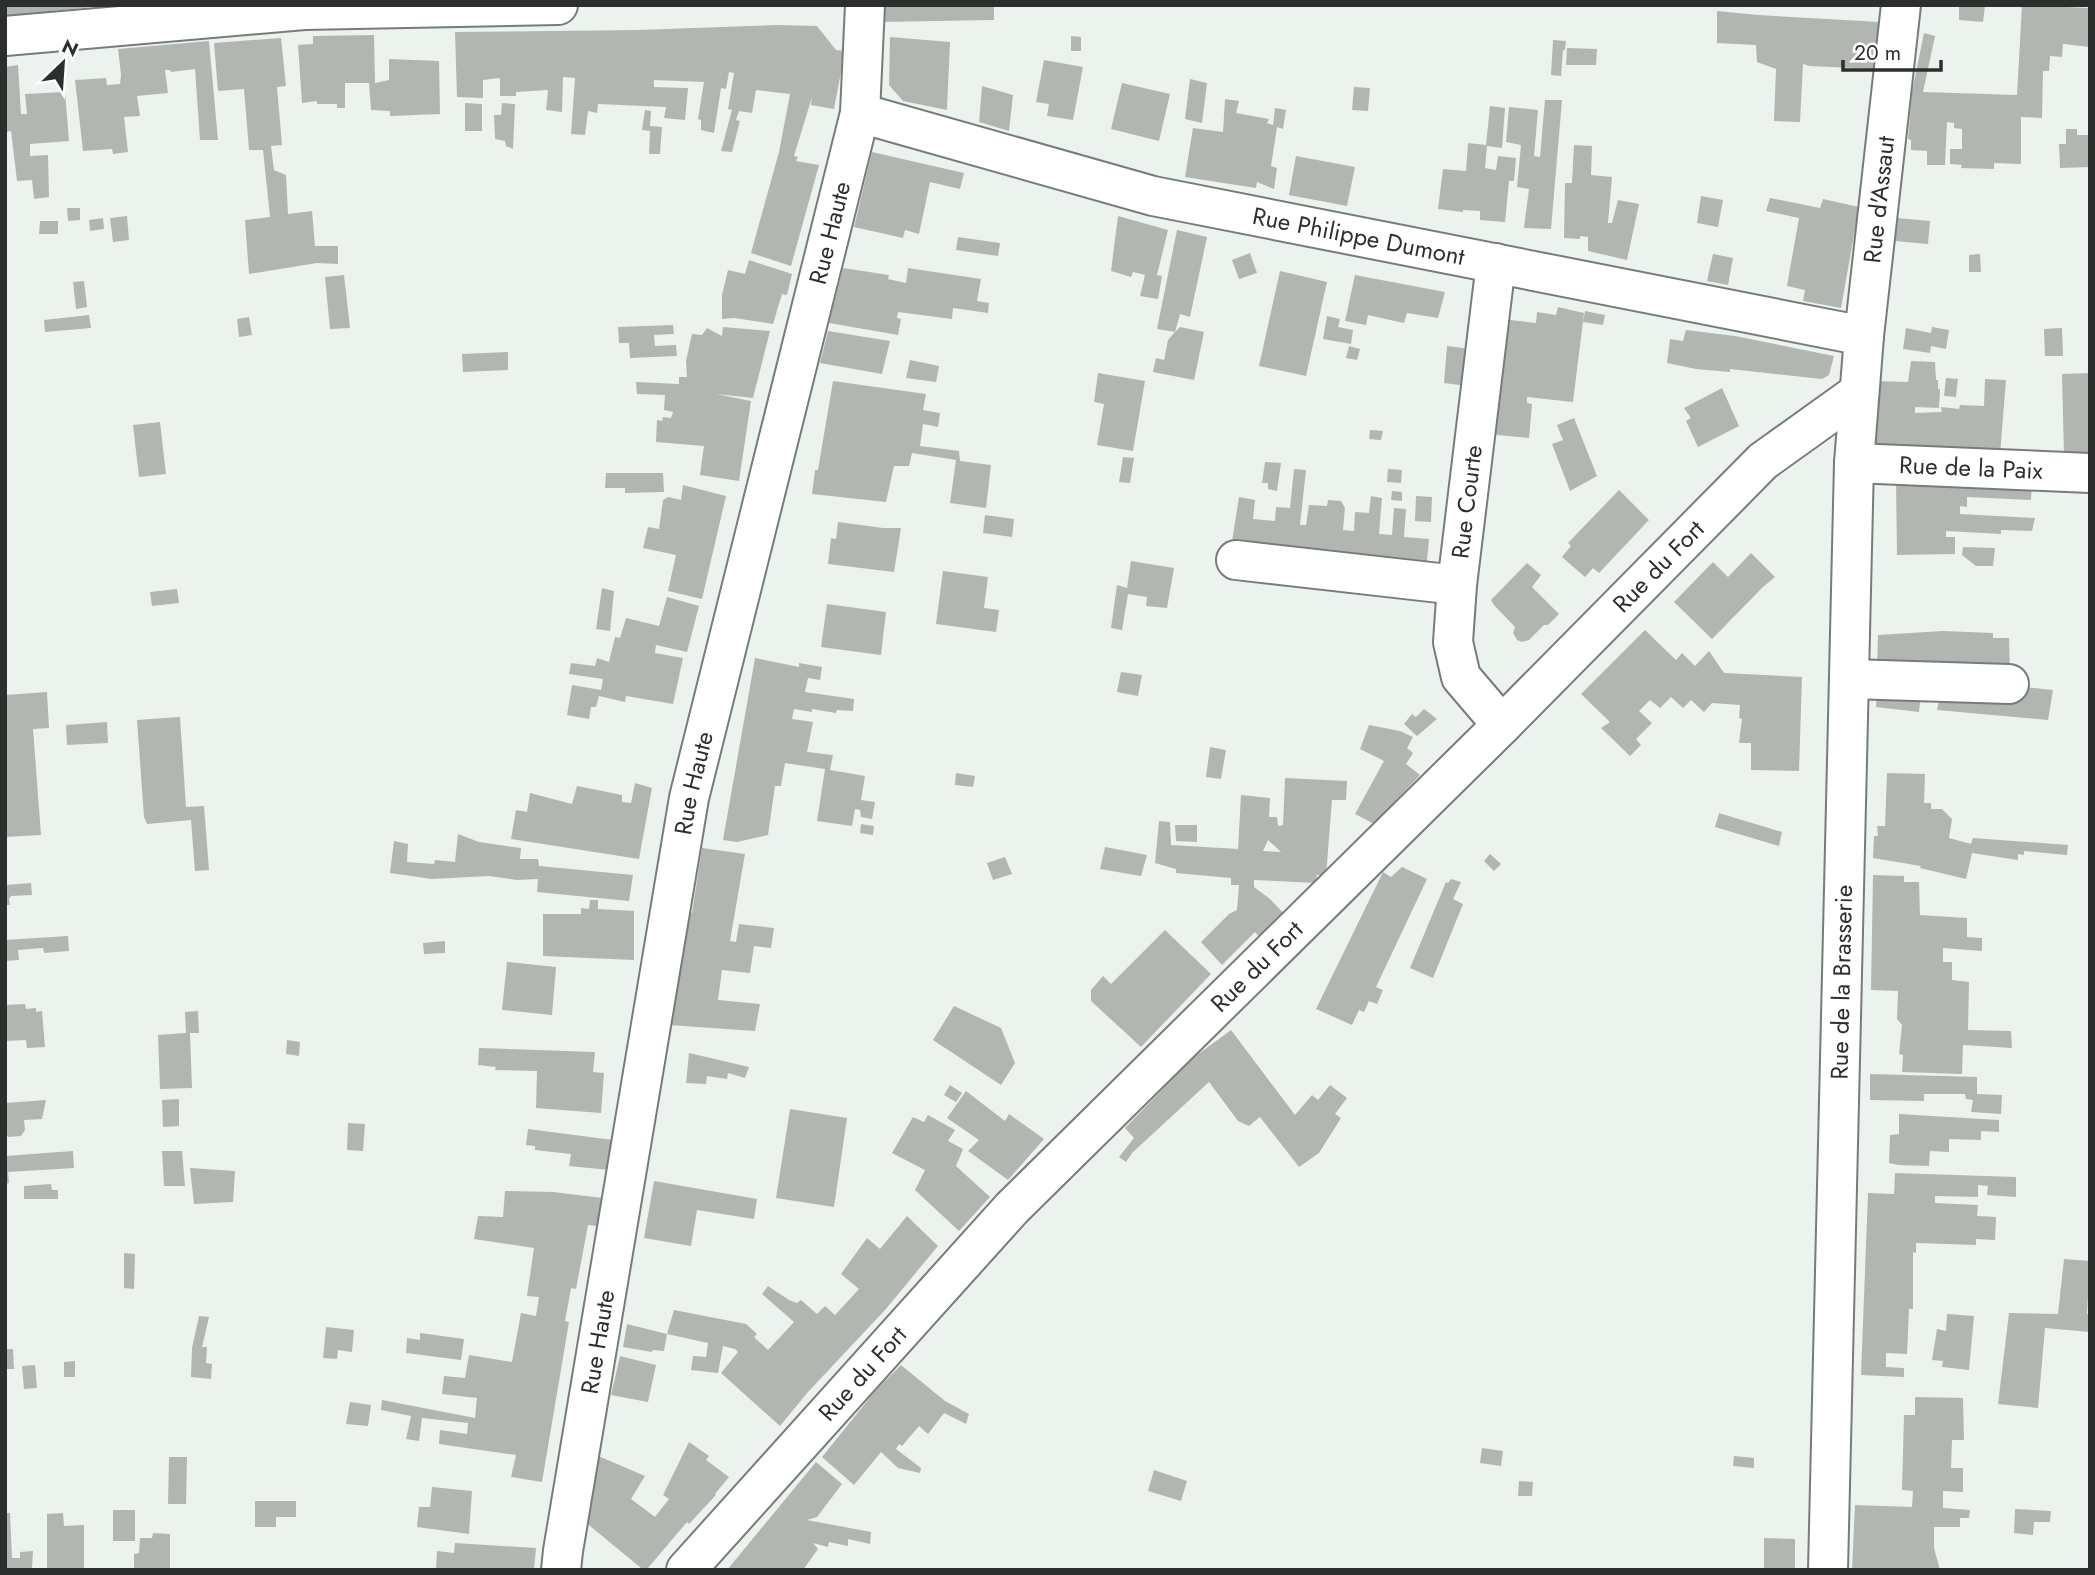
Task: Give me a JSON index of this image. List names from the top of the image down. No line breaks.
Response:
{"streets":{"street":["Rue d'Assaut","Rue Haute","Rue Philippe Dumont","Rue de la Paix","Rue Courte","Rue du Fort","Rue de la Brasserie"]},"crossings":[["Rue d'Assaut","Rue Philippe Dumont"],["Rue d'Assaut","Rue du Fort"],["Rue d'Assaut","Rue de la Brasserie"],["Rue Haute","Rue Philippe Dumont"],["Rue Philippe Dumont","Rue Courte"],["Rue de la Paix","Rue de la Brasserie"],["Rue Courte","Rue du Fort"],["Rue du Fort","Rue de la Brasserie"]],"scale_bar":"20 m","north":"top right"}
